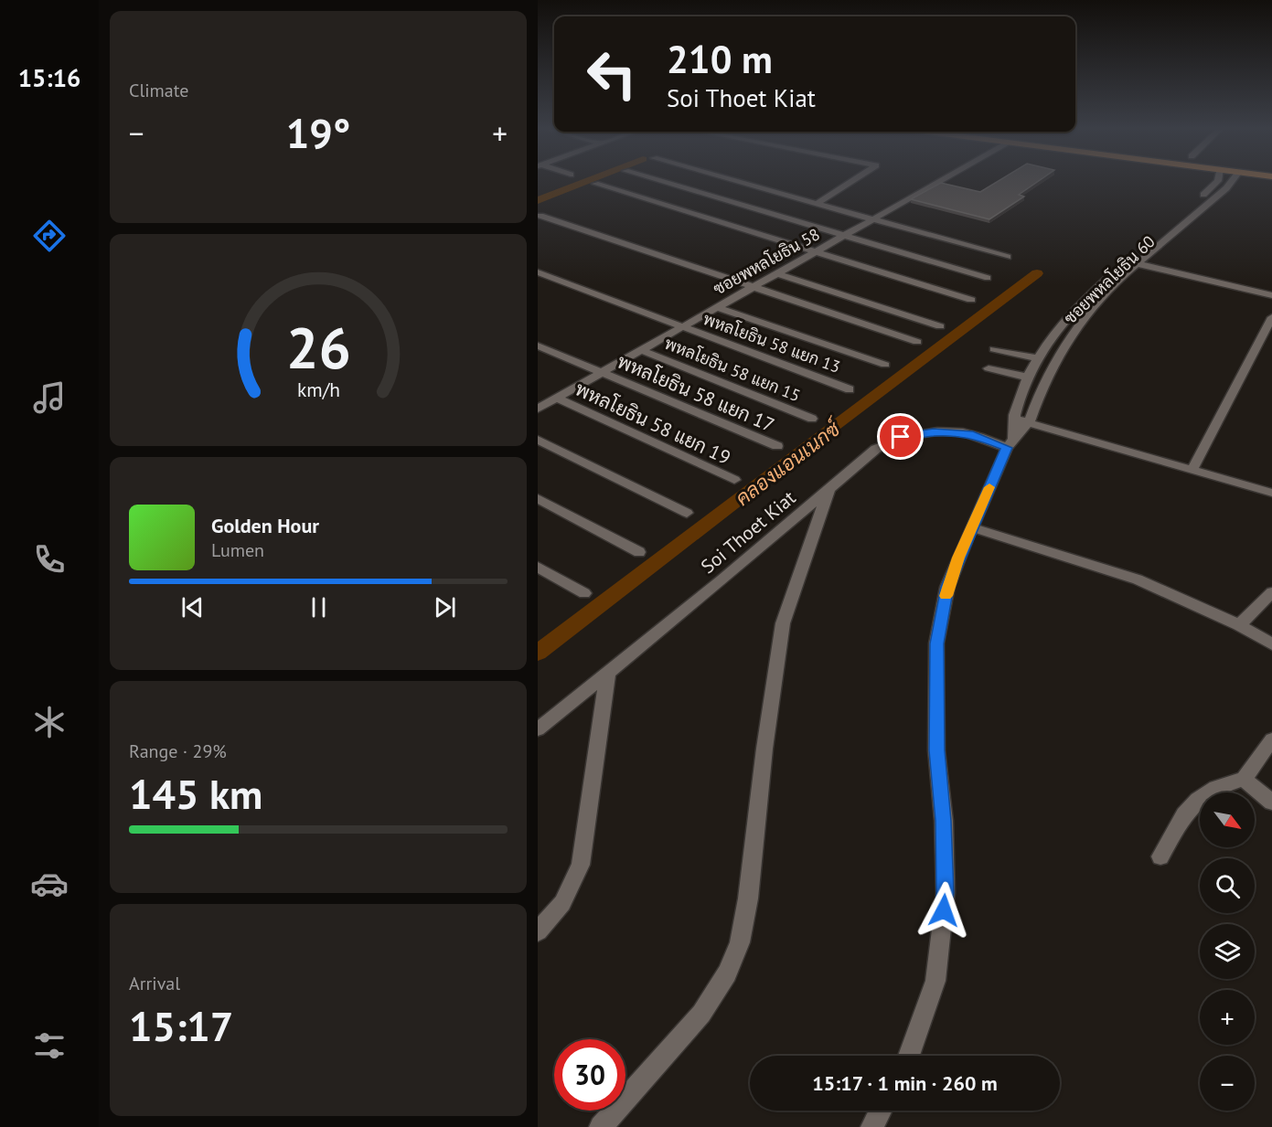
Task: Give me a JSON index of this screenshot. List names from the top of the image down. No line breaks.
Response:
{"streets":{"street":["ซอยพหลโยธิน 58","ซอยพหลโยธิน 60","พหลโยธิน 58 แยก 13","พหลโยธิน 58 แยก 15","พหลโยธิน 58 แยก 17","พหลโยธิน 58 แยก 19","Soi Thoet Kiat"]},"crossings":[["ซอยพหลโยธิน 58","พหลโยธิน 58 แยก 13"],["ซอยพหลโยธิน 58","พหลโยธิน 58 แยก 15"],["ซอยพหลโยธิน 58","พหลโยธิน 58 แยก 17"],["ซอยพหลโยธิน 58","พหลโยธิน 58 แยก 19"],["ซอยพหลโยธิน 60","Soi Thoet Kiat"]],"water":["คลองแอนเนกซ์"],"north":"bottom right","page":{"tabs":"15:16","tile":["Climate",["Range · 29%","145 km"],["Arrival","15:17"]],"turn":["210 m","Soi Thoet Kiat"],"heat":["−","19°","+"],"song":["Golden Hour","Lumen"],"map_buttons":["+","−"],"limit":"30","trip":"15:17 · 1 min · 260 m","gauge":["26","km/h"]}}
